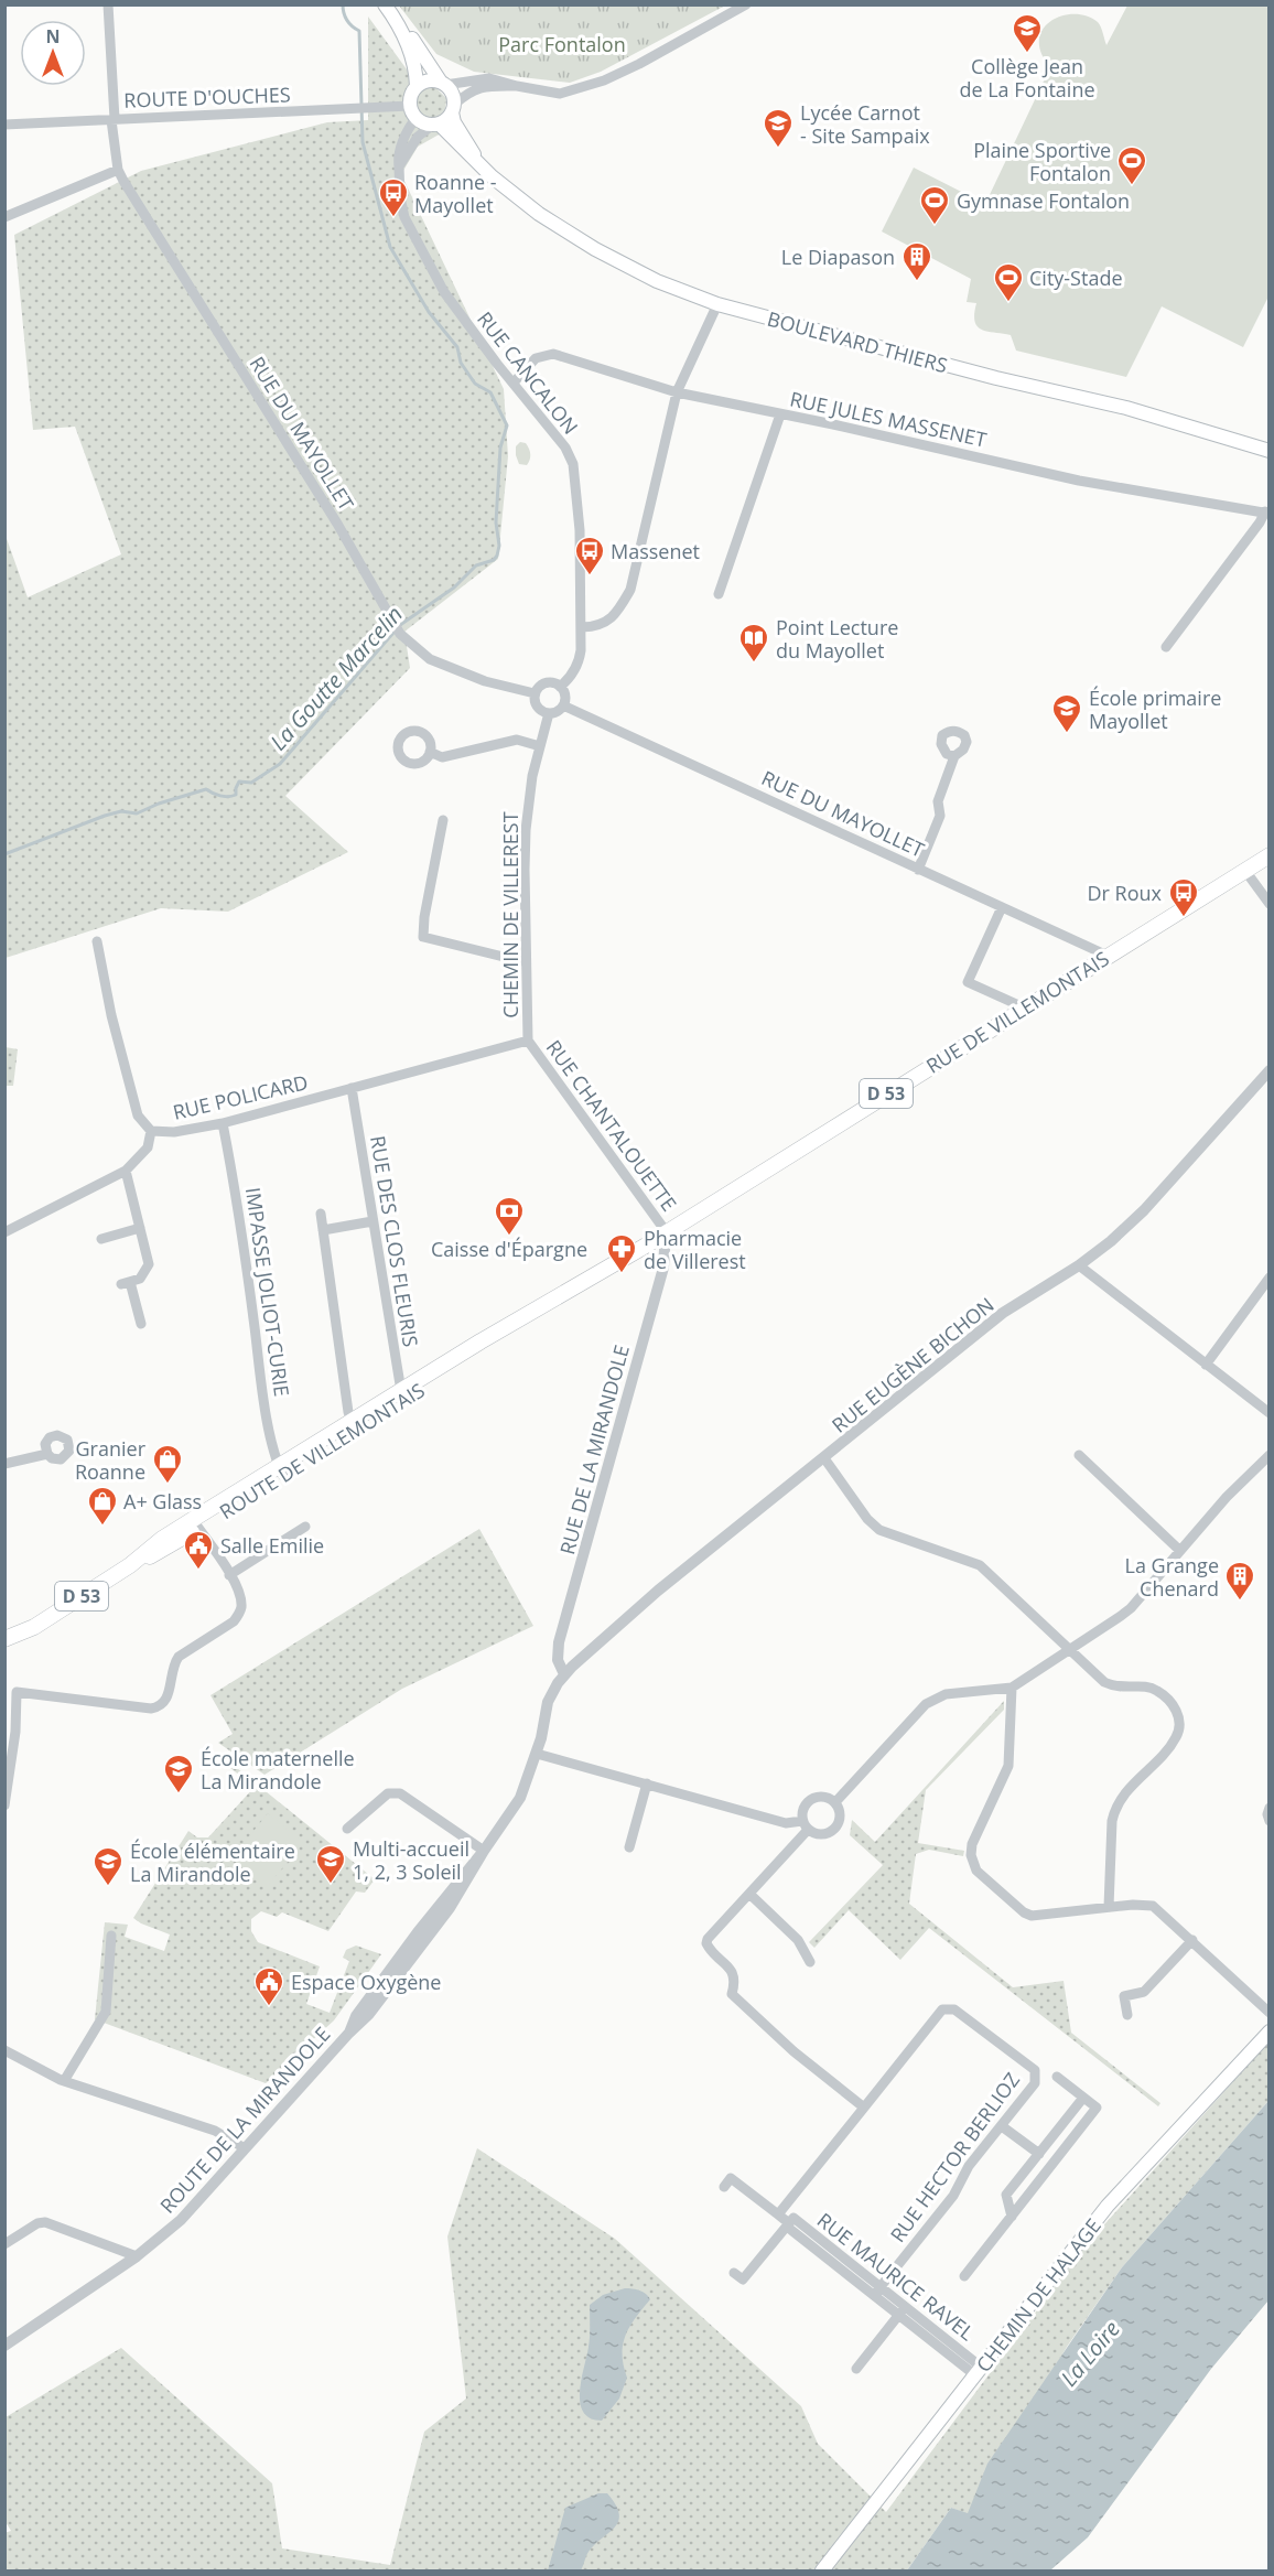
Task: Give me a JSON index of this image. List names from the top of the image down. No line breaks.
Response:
{"streets":{"main road":["BOULEVARD THIERS","RUE DE VILLEMONTAIS","D 53","ROUTE DE VILLEMONTAIS","CHEMIN DE HALAGE"],"street":["ROUTE D'OUCHES","RUE CANCALON","RUE JULES MASSENET","RUE DU MAYOLLET","CHEMIN DE VILLEREST","RUE POLICARD","RUE CHANTALOUETTE","RUE DES CLOS FLEURIS","IMPASSE JOLIOT-CURIE","RUE EUGÈNE BICHON","RUE DE LA MIRANDOLE","ROUTE DE LA MIRANDOLE","RUE HECTOR BERLIOZ","RUE MAURICE RAVEL"]},"crossings":[["ROUTE D'OUCHES","BOULEVARD THIERS"],["ROUTE D'OUCHES","RUE CANCALON"],["ROUTE D'OUCHES","RUE DU MAYOLLET"],["BOULEVARD THIERS","RUE CANCALON"],["RUE CANCALON","RUE JULES MASSENET"],["RUE CANCALON","RUE DU MAYOLLET"],["RUE CANCALON","CHEMIN DE VILLEREST"],["RUE DU MAYOLLET","CHEMIN DE VILLEREST"],["RUE DU MAYOLLET","RUE DE VILLEMONTAIS"],["CHEMIN DE VILLEREST","RUE POLICARD"],["CHEMIN DE VILLEREST","RUE CHANTALOUETTE"],["RUE DE VILLEMONTAIS","RUE CHANTALOUETTE"],["RUE DE VILLEMONTAIS","RUE DE LA MIRANDOLE"],["RUE DE VILLEMONTAIS","ROUTE DE VILLEMONTAIS"],["RUE POLICARD","RUE CHANTALOUETTE"],["RUE POLICARD","RUE DES CLOS FLEURIS"],["RUE POLICARD","IMPASSE JOLIOT-CURIE"],["RUE CHANTALOUETTE","RUE DE LA MIRANDOLE"],["RUE CHANTALOUETTE","ROUTE DE VILLEMONTAIS"],["RUE DES CLOS FLEURIS","ROUTE DE VILLEMONTAIS"],["IMPASSE JOLIOT-CURIE","ROUTE DE VILLEMONTAIS"],["RUE EUGÈNE BICHON","RUE DE LA MIRANDOLE"],["RUE EUGÈNE BICHON","ROUTE DE LA MIRANDOLE"],["RUE DE LA MIRANDOLE","ROUTE DE VILLEMONTAIS"],["RUE HECTOR BERLIOZ","RUE MAURICE RAVEL"],["RUE MAURICE RAVEL","CHEMIN DE HALAGE"]],"water":["La Goutte Marcelin","La Loire"],"parks":["Parc Fontalon"],"places":{"school or university":["Collège Jean de La Fontaine","Lycée Carnot - Site Sampaix","École primaire Mayollet","École maternelle La Mirandole","Multi-accueil 1, 2, 3 Soleil","École élémentaire La Mirandole"],"sports":["Plaine Sportive Fontalon","Gymnase Fontalon","City-Stade"],"bus stop":["Roanne - Mayollet","Massenet","Dr Roux"],"building":["Le Diapason","La Grange Chenard"],"library":["Point Lecture du Mayollet"],"bank":["Caisse d'Épargne"],"pharmacy":["Pharmacie de Villerest"],"shop":["Granier Roanne","A+ Glass"],"public building":["Salle Emilie","Espace Oxygène"]},"north":"top"}
